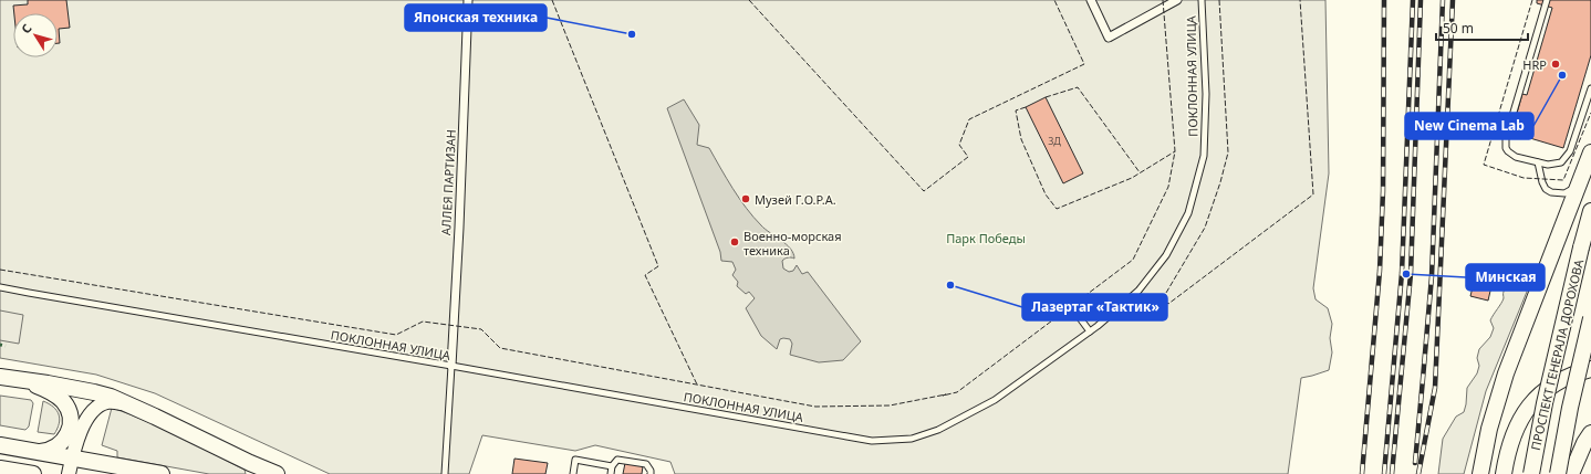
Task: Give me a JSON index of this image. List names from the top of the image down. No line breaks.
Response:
{"streets":{"main road":["ПРОСПЕКТ ГЕНЕРАЛА ДОРОХОВА"],"street":["АЛЛЕЯ ПАРТИЗАН"],"lane":["ПОКЛОННАЯ УЛИЦА"]},"crossings":[["ПОКЛОННАЯ УЛИЦА","АЛЛЕЯ ПАРТИЗАН"]],"parks":["Парк Победы"],"places":["Японская техника","HRP","New Cinema Lab","Музей Г.О.Р.А.","Военно-морская техника","Минская","Лазертаг «Тактик»"],"house_numbers":["3Д"],"scale_bar":"50 m","north":"top left"}
